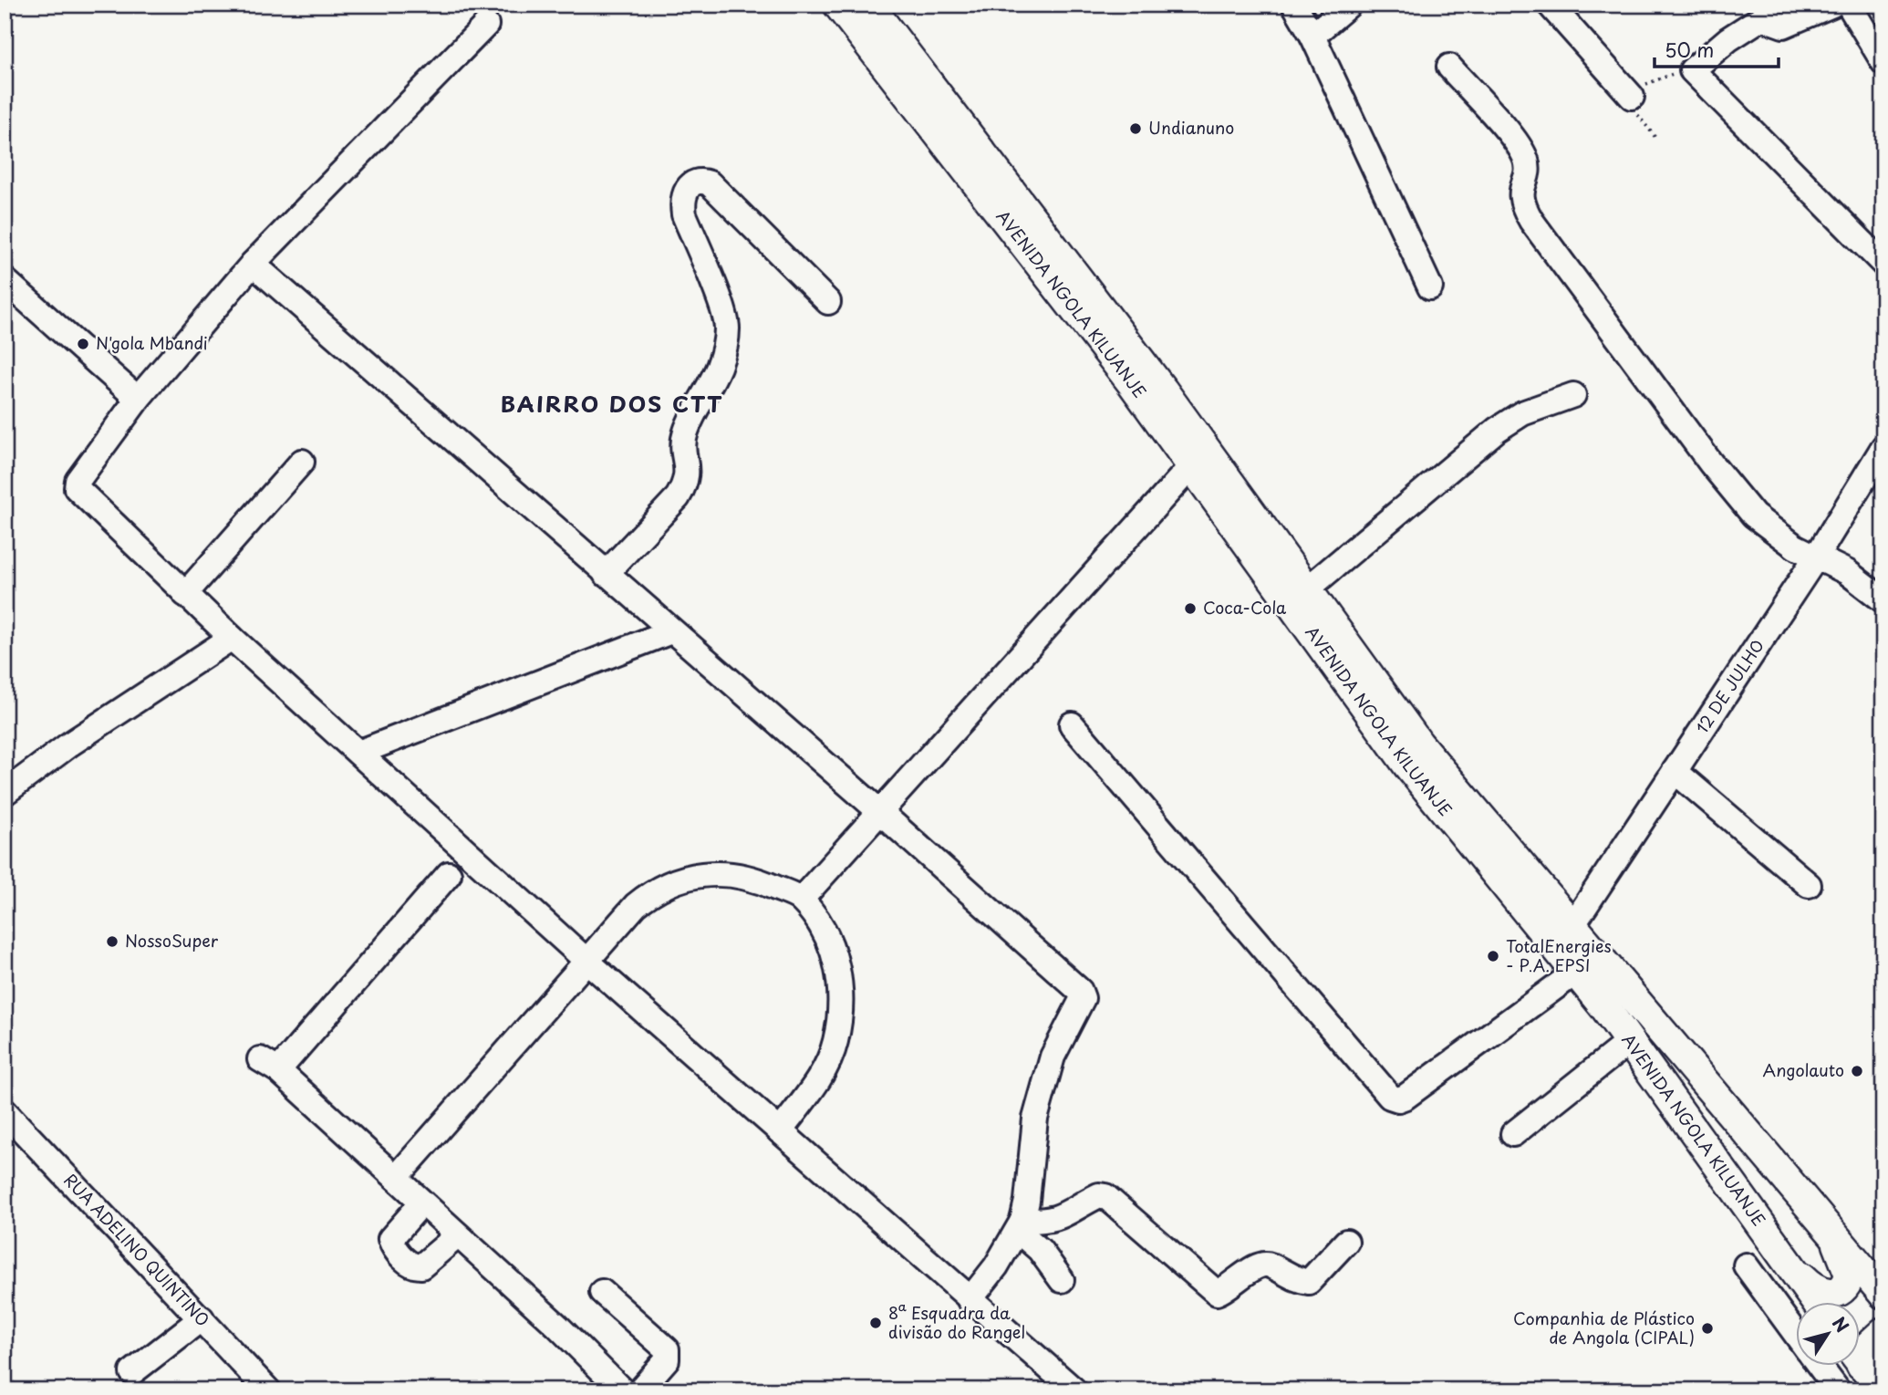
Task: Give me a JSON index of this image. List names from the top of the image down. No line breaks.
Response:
{"streets":{"main road":["AVENIDA NGOLA KILUANJE"],"street":["12 DE JULHO","RUA ADELINO QUINTINO"]},"crossings":[["AVENIDA NGOLA KILUANJE","12 DE JULHO"]],"districts":["BAIRRO DOS CTT"],"places":["Undianuno","N'gola Mbandi","Coca-Cola","NossoSuper","TotalEnergies - P.A. EPSI","Angolauto","8ª Esquadra da divisão do Rangel","Companhia de Plástico de Angola (CIPAL)"],"scale_bar":"50 m","north":"top right"}
